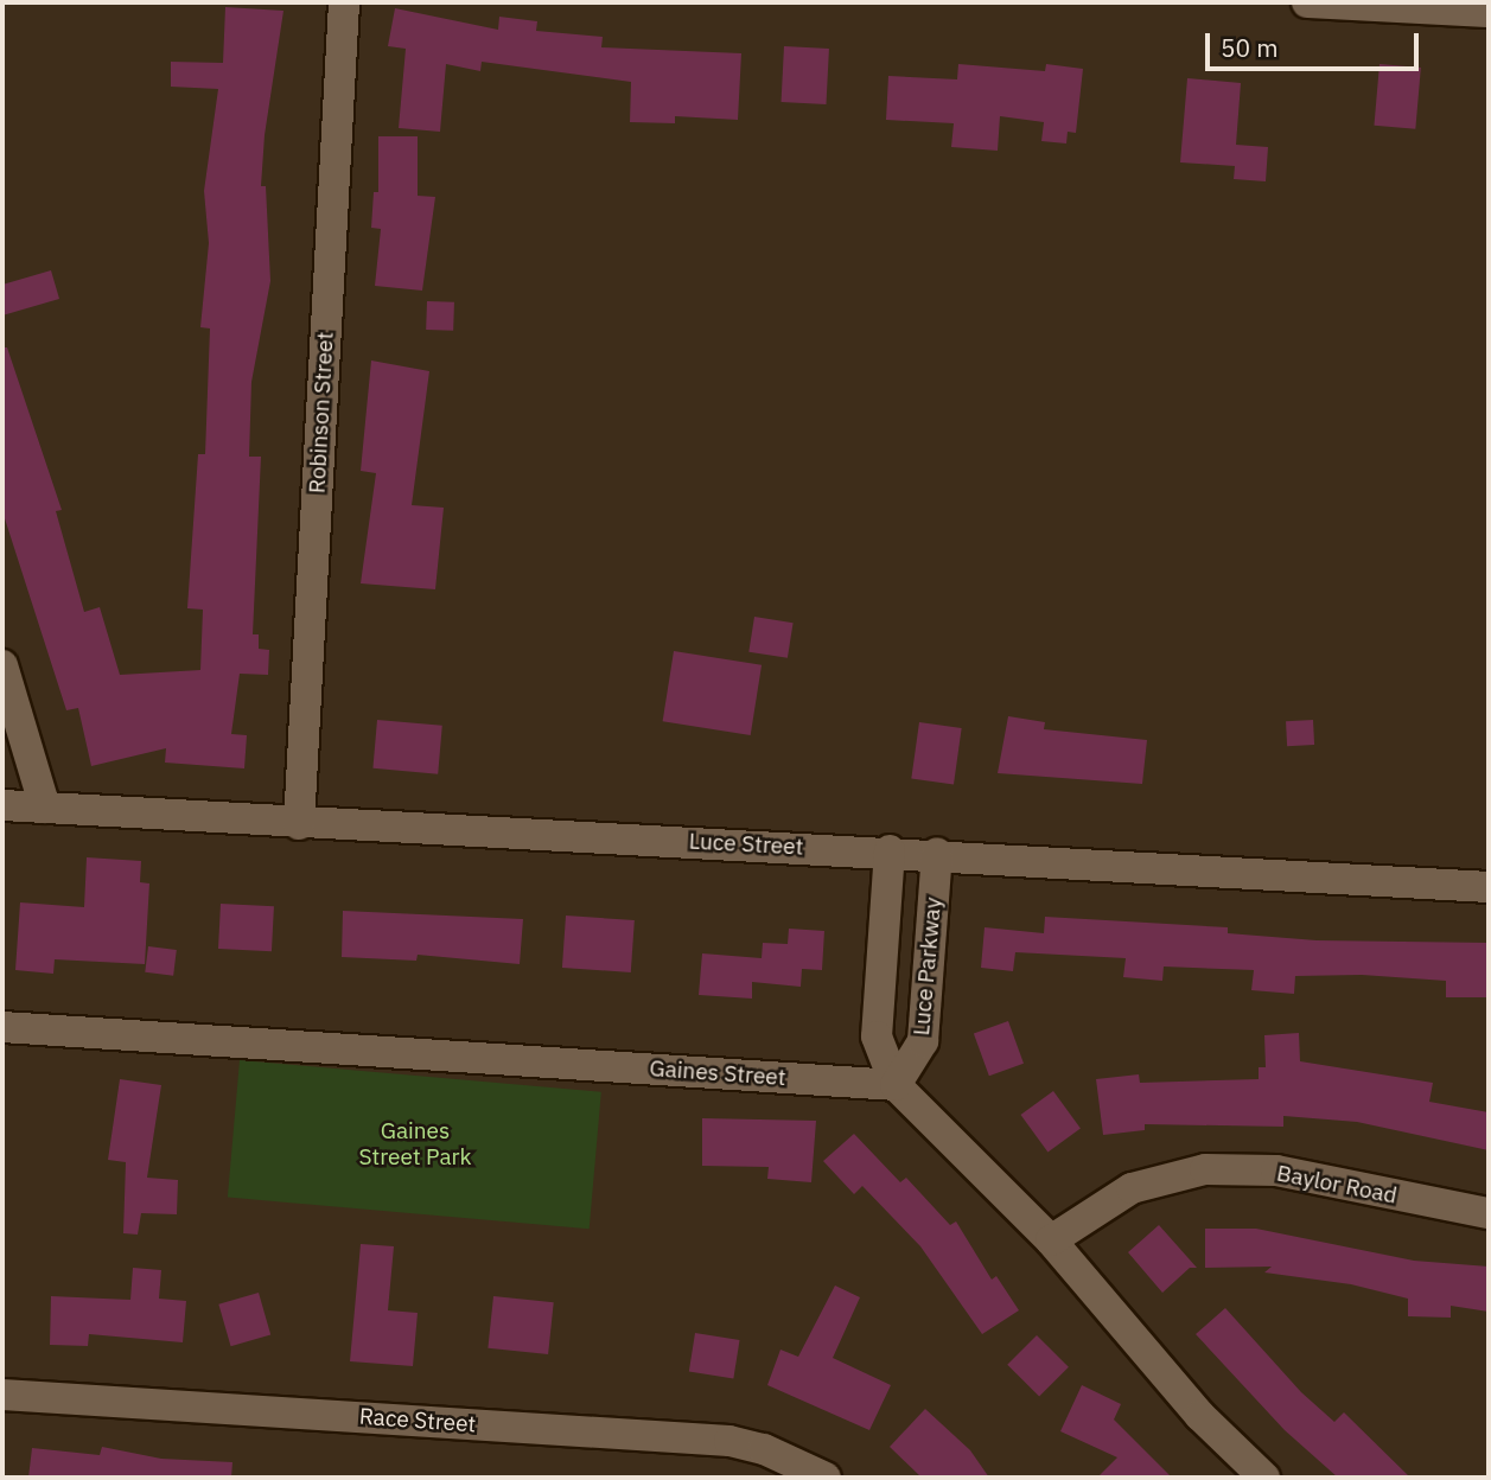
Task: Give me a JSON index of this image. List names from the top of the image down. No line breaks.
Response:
{"streets":{"street":["Robinson Street","Luce Street","Luce Parkway","Gaines Street","Baylor Road","Race Street"]},"crossings":[["Robinson Street","Luce Street"],["Luce Street","Luce Parkway"],["Luce Parkway","Gaines Street"]],"parks":["Gaines Street Park"],"scale_bar":"50 m"}
